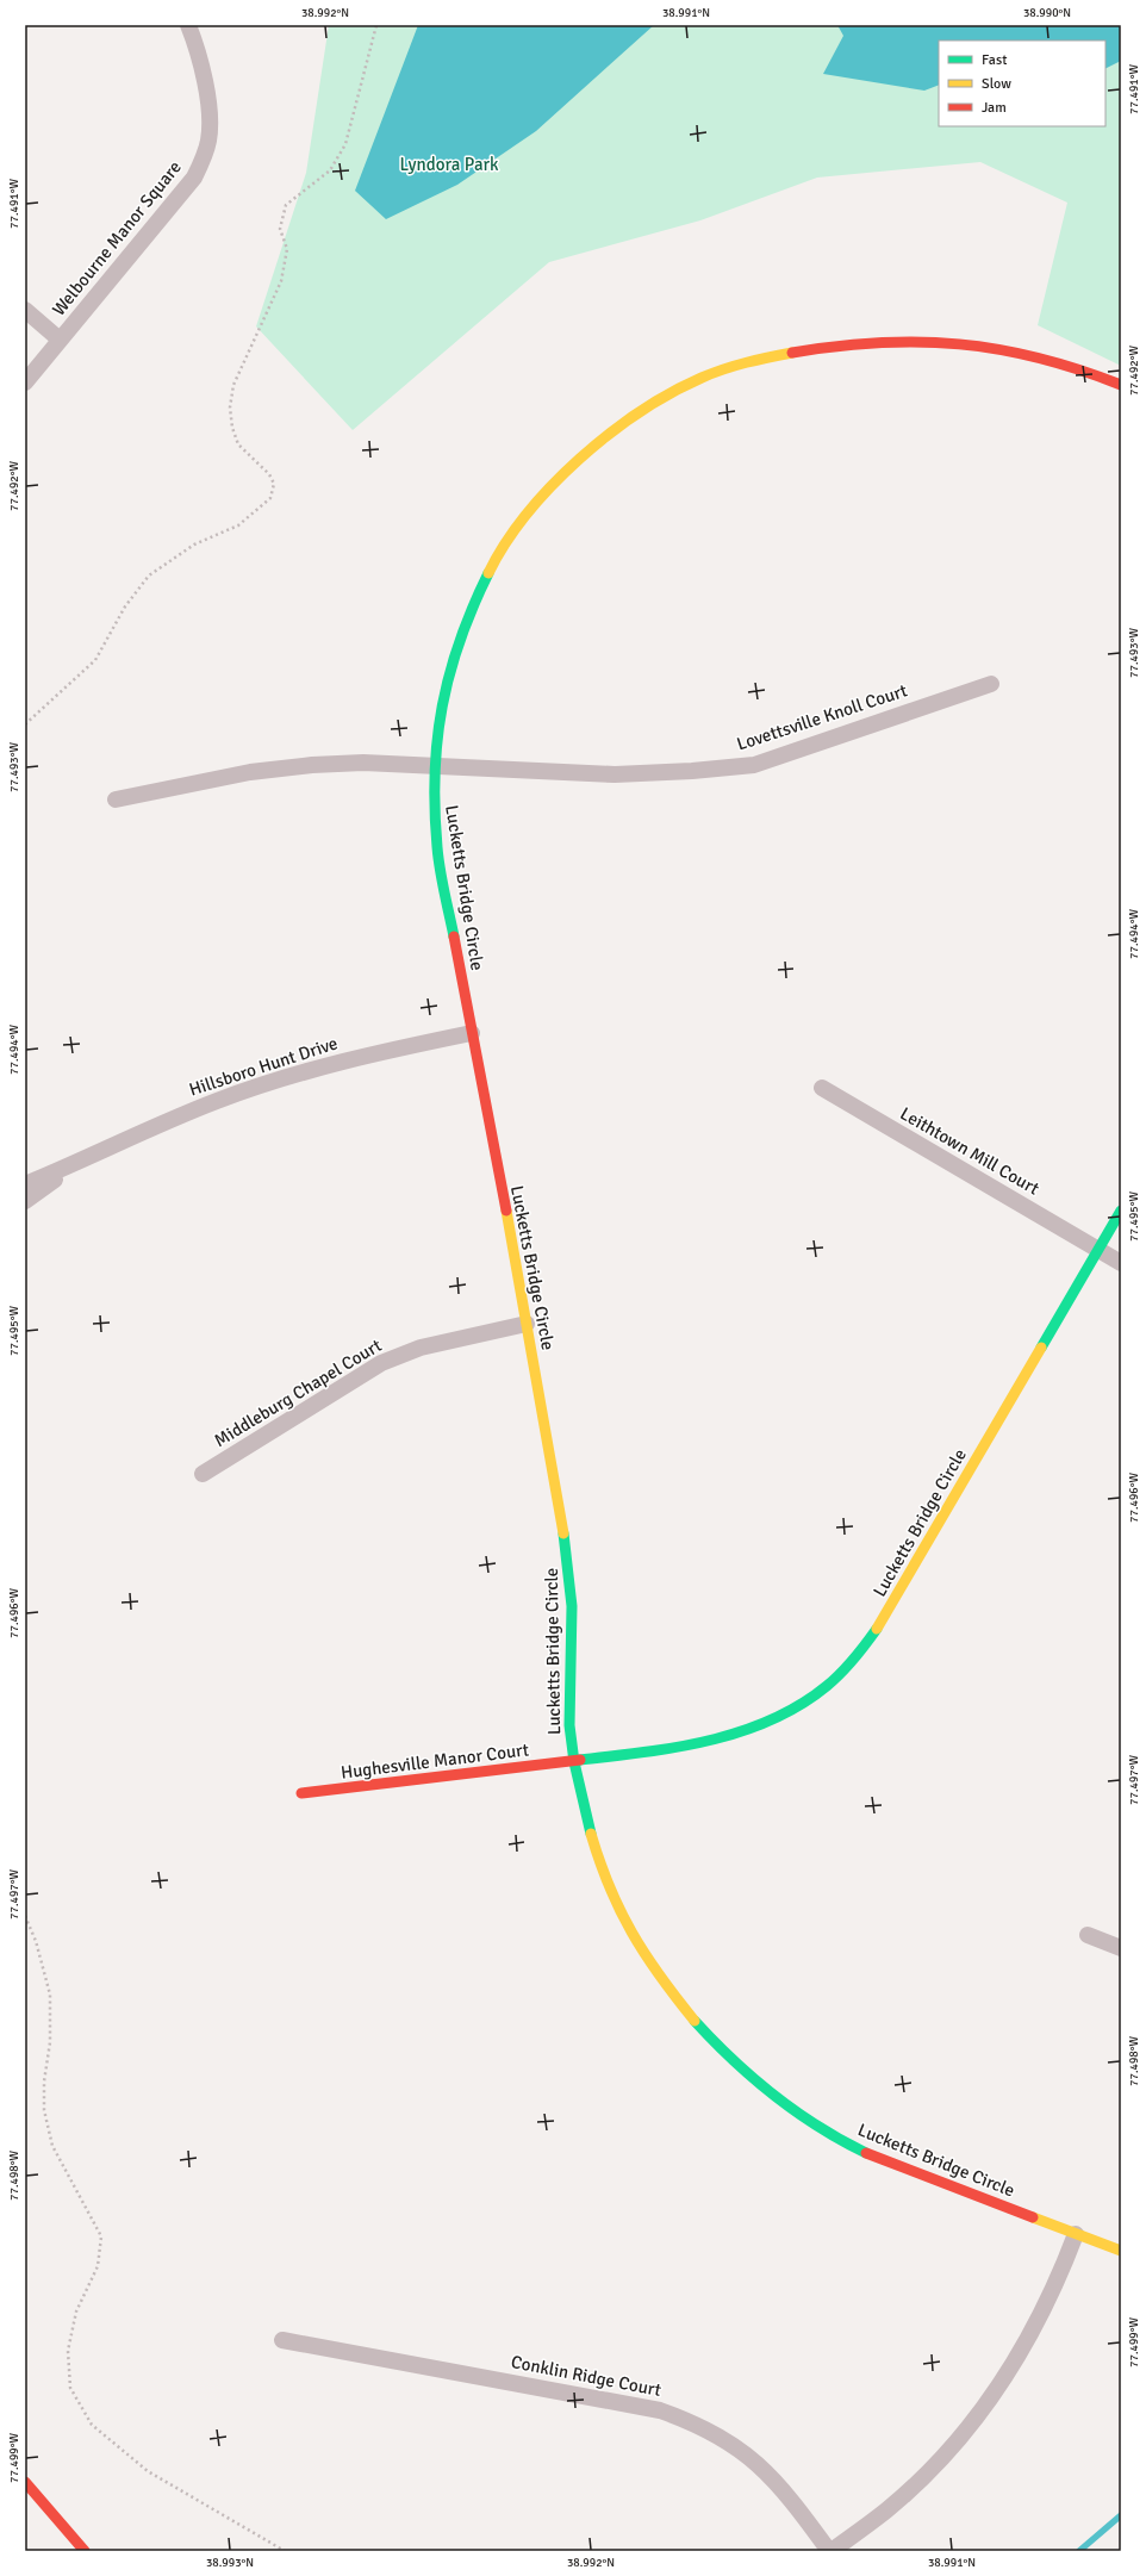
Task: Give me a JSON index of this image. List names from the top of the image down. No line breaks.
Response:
{"streets":{"street":["Welbourne Manor Square","Lovettsville Knoll Court","Lucketts Bridge Circle","Hillsboro Hunt Drive","Leithtown Mill Court","Middleburg Chapel Court","Hughesville Manor Court","Conklin Ridge Court"]},"crossings":[["Lovettsville Knoll Court","Lucketts Bridge Circle"],["Lucketts Bridge Circle","Hillsboro Hunt Drive"],["Lucketts Bridge Circle","Leithtown Mill Court"],["Lucketts Bridge Circle","Middleburg Chapel Court"],["Lucketts Bridge Circle","Hughesville Manor Court"]],"parks":["Lyndora Park"],"legend":["Fast","Slow","Jam"],"coordinates":["38.992°N","38.991°N","38.990°N","77.491°W","77.492°W","77.493°W","77.494°W","77.495°W","77.496°W","77.497°W","77.498°W","77.499°W","38.993°N"]}
